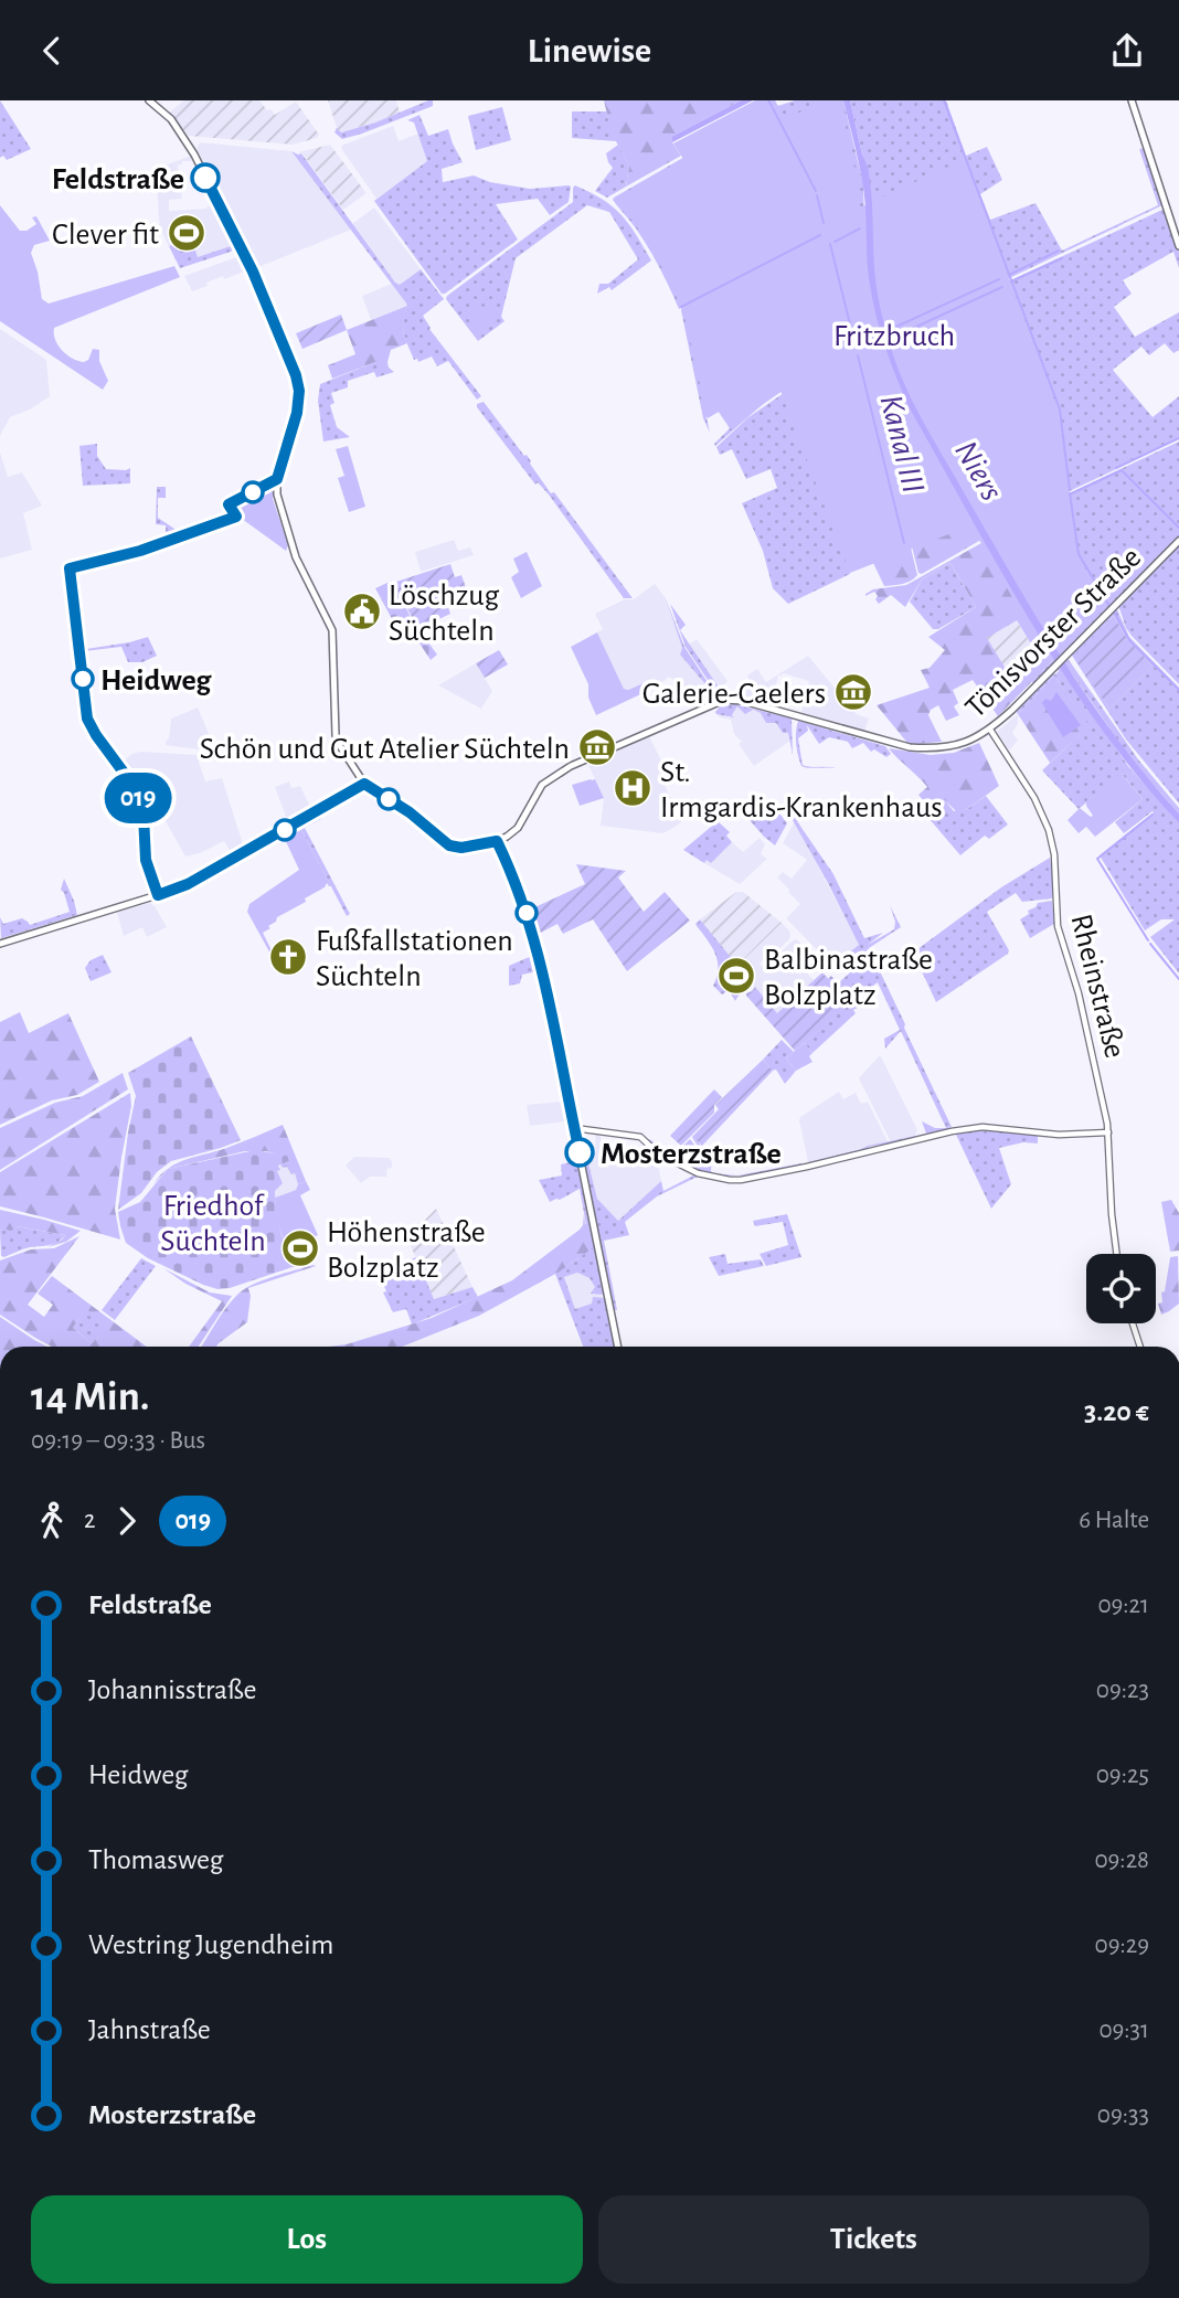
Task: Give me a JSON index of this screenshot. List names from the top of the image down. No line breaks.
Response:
{"streets":{"main road":["Tönisvorster Straße"],"street":["Rheinstraße"]},"crossings":[["Tönisvorster Straße","Rheinstraße"]],"water":["Kanal III","Niers"],"parks":["Fritzbruch","Friedhof Süchteln"],"places":{"other":["Feldstraße","Heidweg","Mosterzstraße"],"sports":["Clever fit","Balbinastraße Bolzplatz","Höhenstraße Bolzplatz"],"public building":["Löschzug Süchteln"],"museum":["Galerie-Caelers","Schön und Gut Atelier Süchteln"],"hospital":["St. Irmgardis-Krankenhaus"],"church":["Fußfallstationen Süchteln"]},"lines":["bus line 019"],"page":{"header":"Linewise","on_map":"019","heading":["14 Min.","09:19 – 09:33 · Bus","3.20 €"],"legs":["2","019","6 Halte"],"list":[{"name":"Feldstraße","value":"09:21"},{"name":"Johannisstraße","value":"09:23"},{"name":"Heidweg","value":"09:25"},{"name":"Thomasweg","value":"09:28"},{"name":"Westring Jugendheim","value":"09:29"},{"name":"Jahnstraße","value":"09:31"},{"name":"Mosterzstraße","value":"09:33"}],"buttons":["Los","Tickets"]}}
